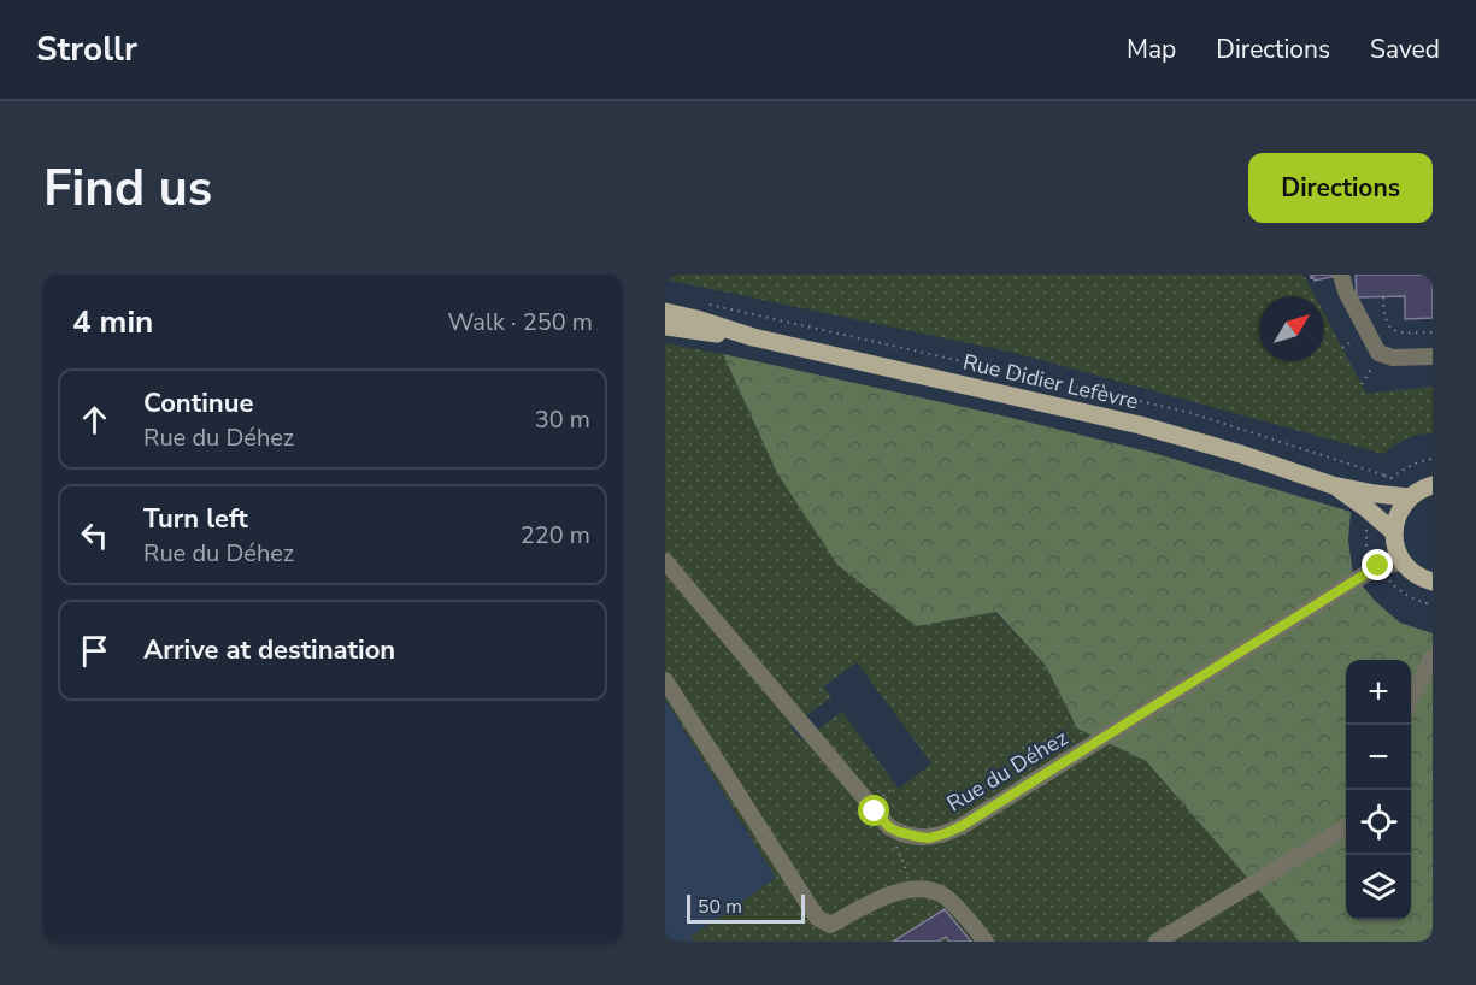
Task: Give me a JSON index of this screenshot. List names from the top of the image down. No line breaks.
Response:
{"streets":{"main road":["Rue Didier Lefèvre"],"street":["Rue du Déhez"]},"scale_bar":"50 m","north":"top right","page":{"header":"Strollr","nav":["Map","Directions","Saved"],"buttons":"Directions","title":"Find us","heading":["4 min","Walk · 250 m"],"list":[["Continue","Rue du Déhez","30 m"],["Turn left","Rue du Déhez","220 m"],"Arrive at destination"],"map_buttons":["+","−"],"scale":"50 m"}}
